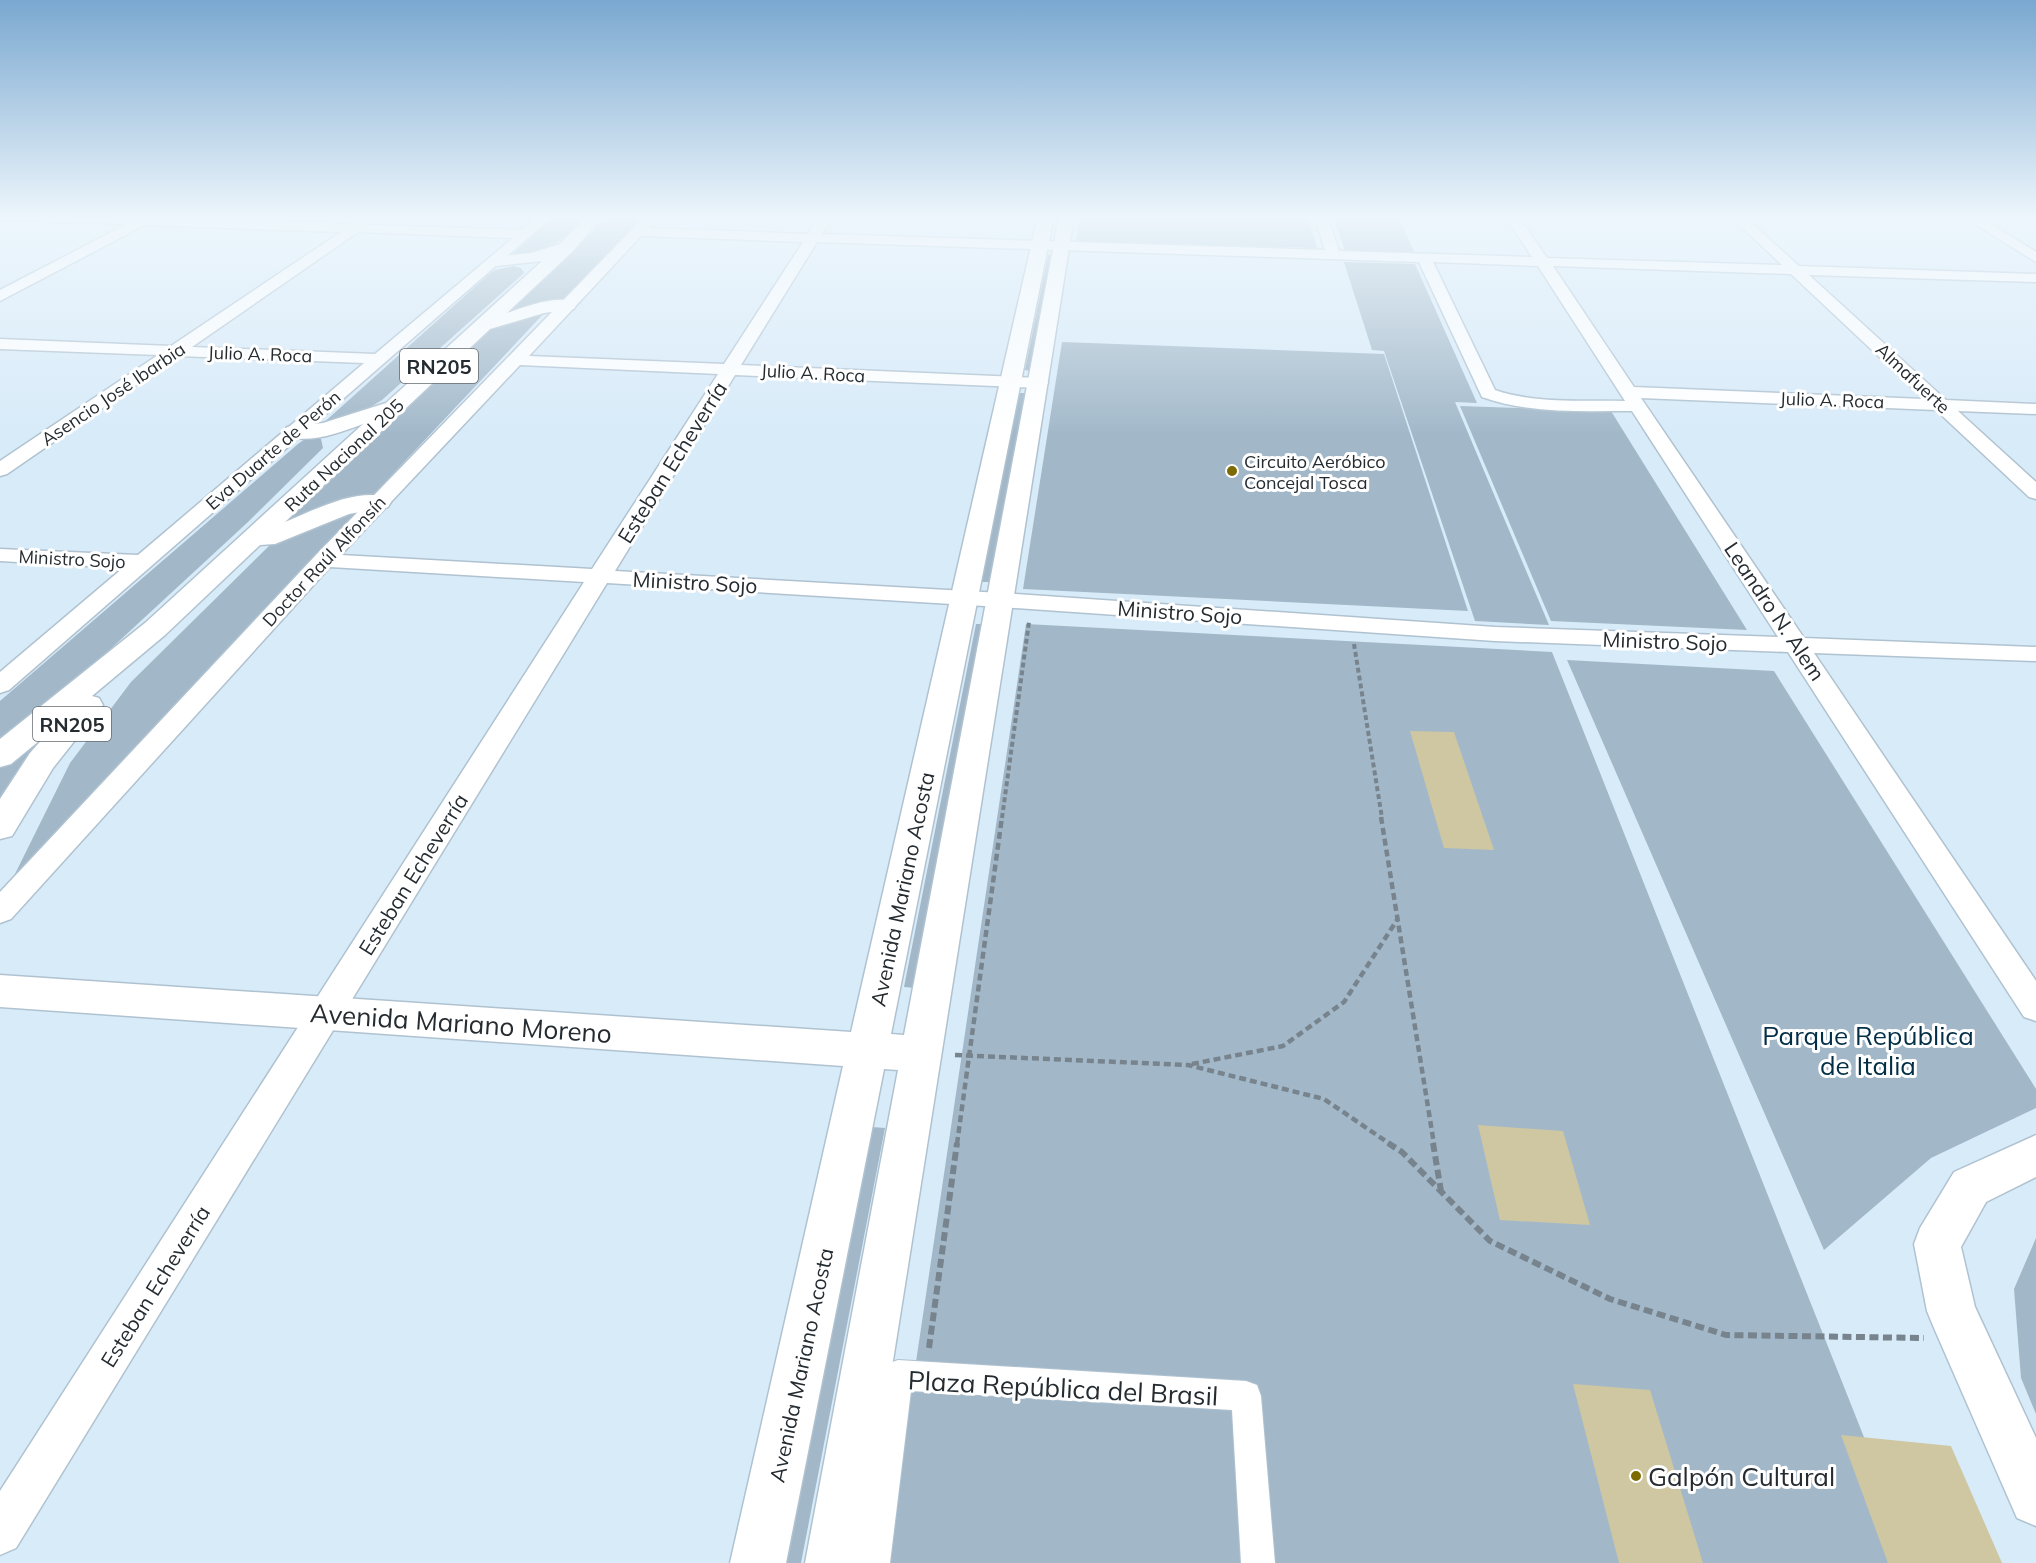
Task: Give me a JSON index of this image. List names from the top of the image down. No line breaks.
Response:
{"streets":{"main road":["RN205","Ruta Nacional 205","Avenida Mariano Acosta","Avenida Mariano Moreno"],"street":["Julio A. Roca","Almafuerte","Asencio José Ibarbia","Eva Duarte de Perón","Esteban Echeverría","Ministro Sojo","Doctor Raúl Alfonsín","Leandro N. Alem","Plaza República del Brasil"]},"crossings":[["Julio A. Roca","Almafuerte"],["Julio A. Roca","Asencio José Ibarbia"],["Julio A. Roca","Eva Duarte de Perón"],["Julio A. Roca","Esteban Echeverría"],["Julio A. Roca","Doctor Raúl Alfonsín"],["Julio A. Roca","Leandro N. Alem"],["Julio A. Roca","Avenida Mariano Acosta"],["Eva Duarte de Perón","Ministro Sojo"],["Esteban Echeverría","Ministro Sojo"],["Esteban Echeverría","Avenida Mariano Moreno"],["Ministro Sojo","Doctor Raúl Alfonsín"],["Ministro Sojo","Leandro N. Alem"],["Ministro Sojo","Avenida Mariano Acosta"],["Avenida Mariano Acosta","Avenida Mariano Moreno"]],"parks":["Parque República de Italia"],"places":["Circuito Aeróbico Concejal Tosca","Galpón Cultural"]}
